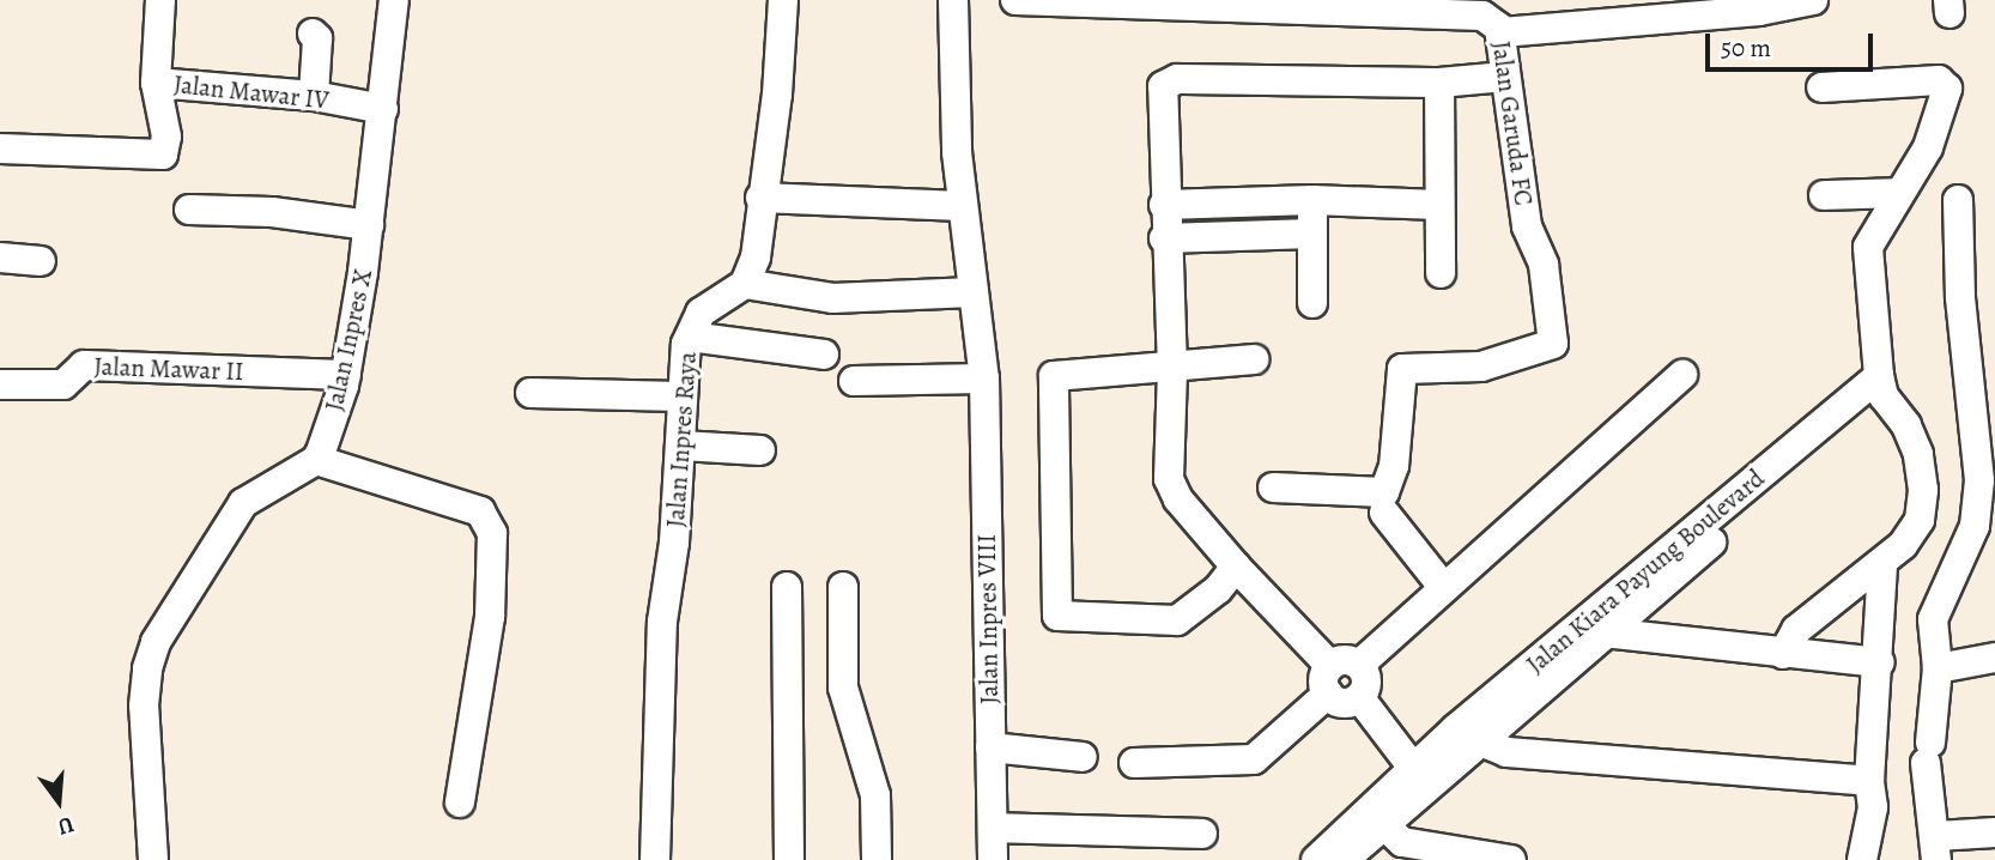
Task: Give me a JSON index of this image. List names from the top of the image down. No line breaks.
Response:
{"streets":{"street":["Jalan Mawar IV","Jalan Garuda FC","Jalan Inpres X","Jalan Mawar II","Jalan Inpres Raya","Jalan Kiara Payung Boulevard","Jalan Inpres VIII"]},"crossings":[["Jalan Mawar IV","Jalan Inpres X"],["Jalan Inpres X","Jalan Mawar II"]],"scale_bar":"50 m","north":"bottom"}
